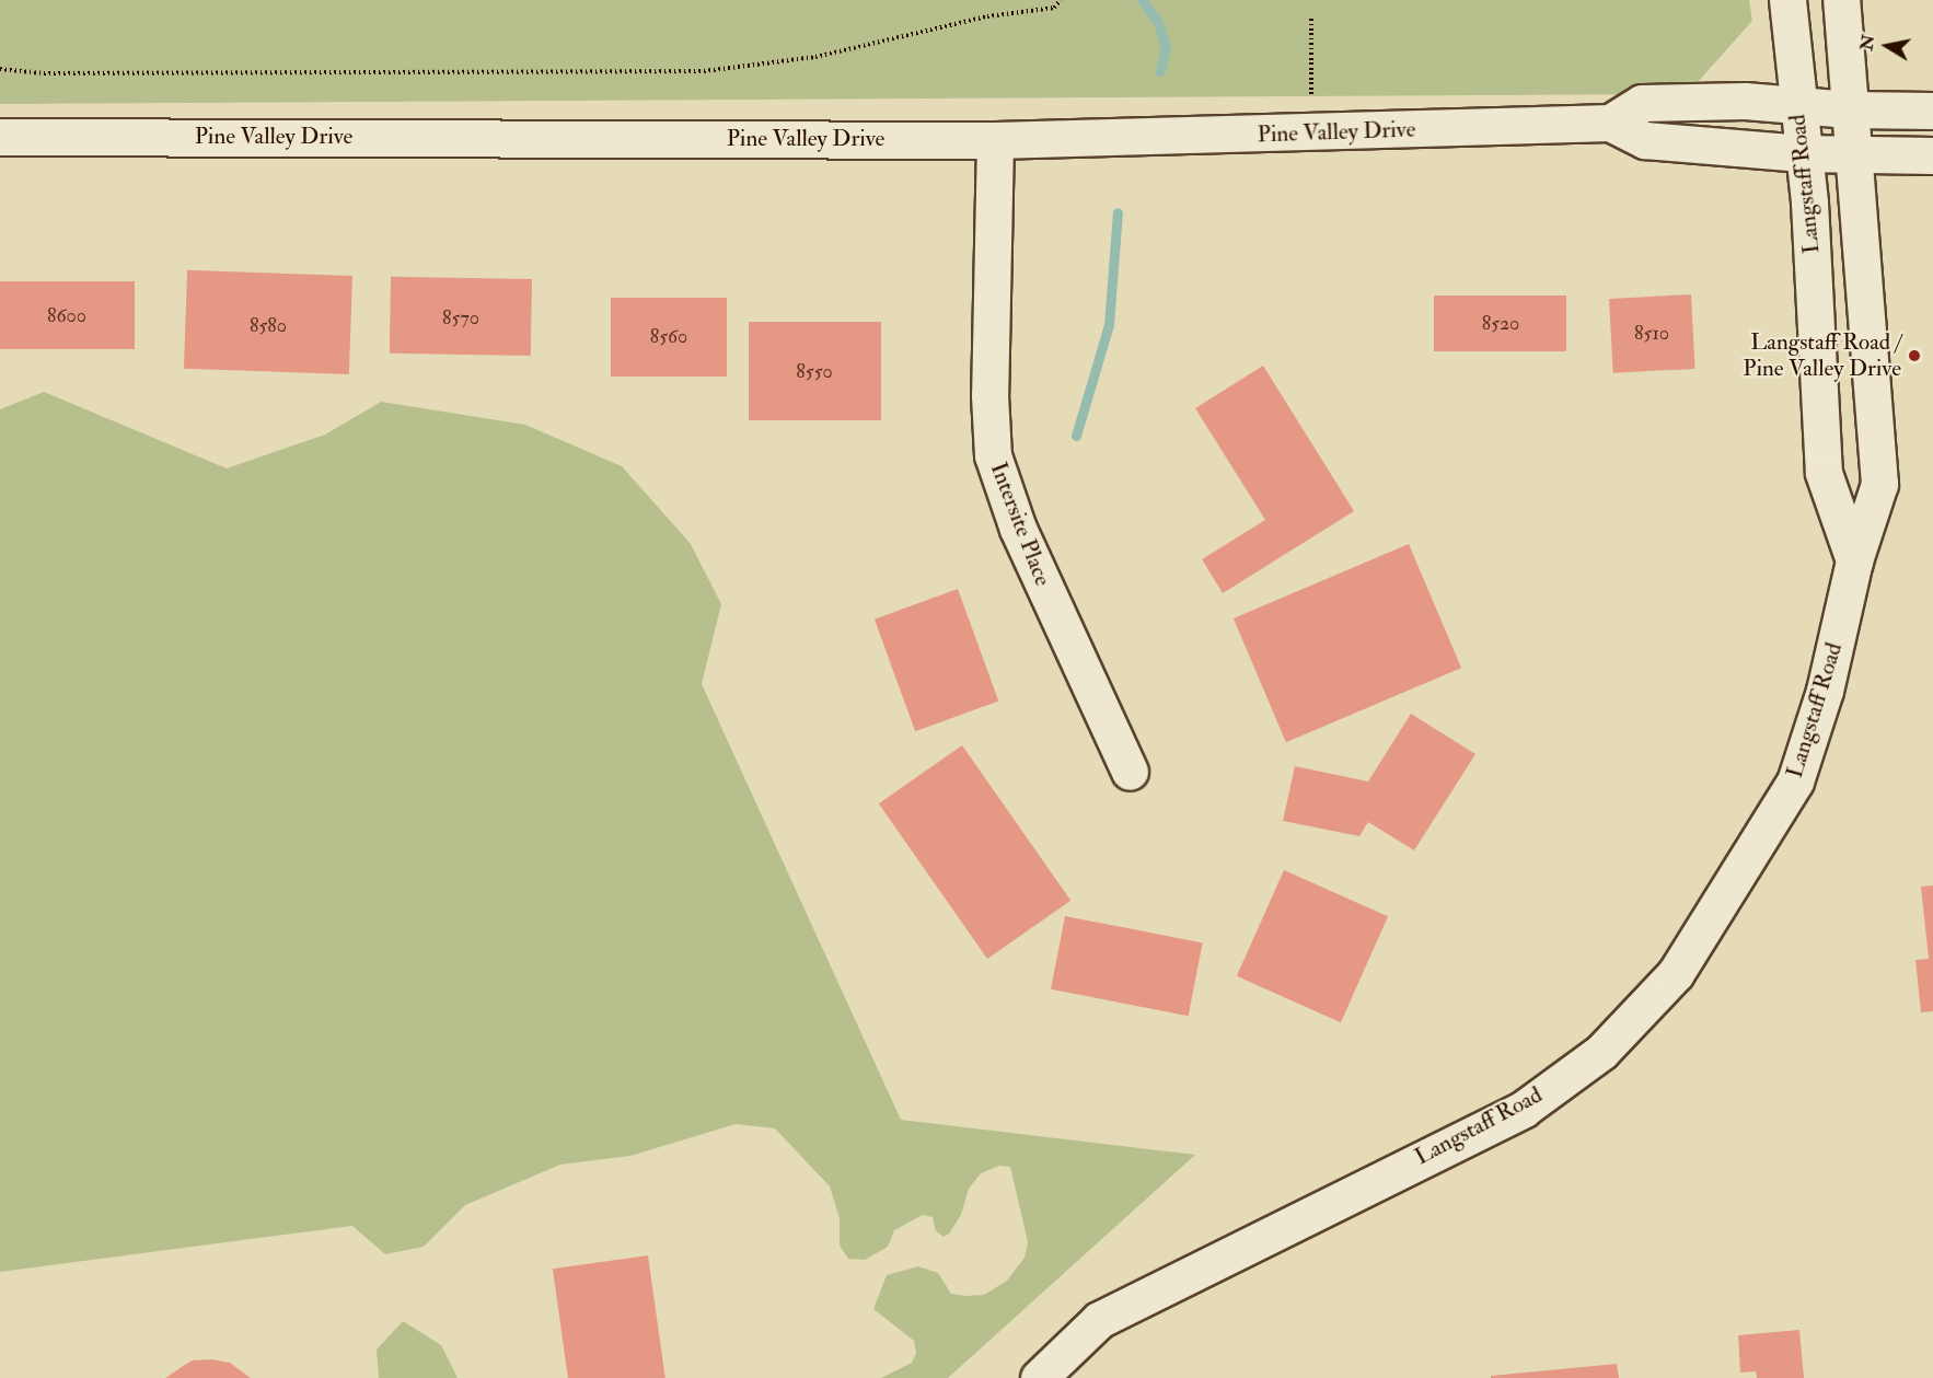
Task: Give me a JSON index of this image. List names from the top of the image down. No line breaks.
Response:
{"streets":{"street":["Pine Valley Drive","Langstaff Road","Intersite Place"]},"crossings":[["Pine Valley Drive","Langstaff Road"],["Pine Valley Drive","Intersite Place"]],"places":["Langstaff Road / Pine Valley Drive"],"house_numbers":["8600","8570","8520","8580","8510","8560","8550"],"north":"left"}
